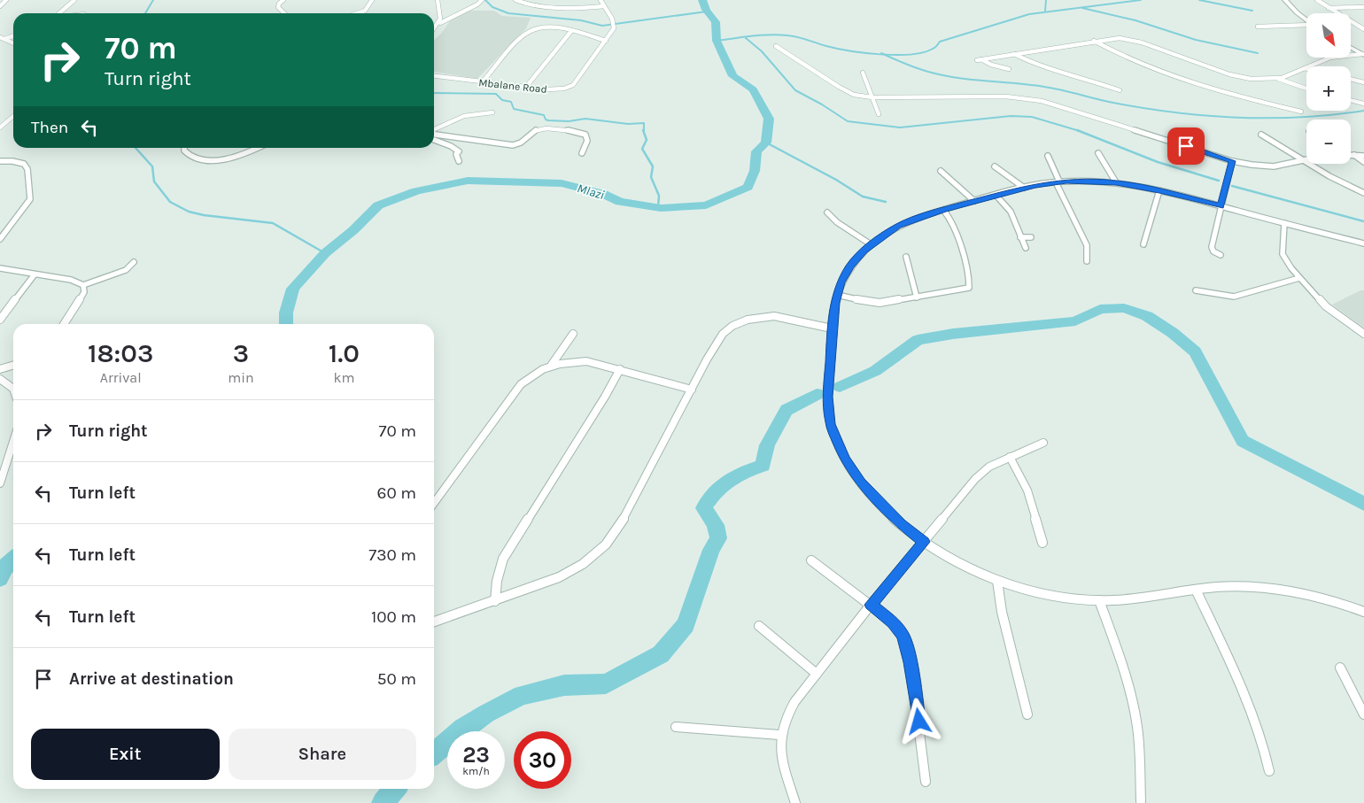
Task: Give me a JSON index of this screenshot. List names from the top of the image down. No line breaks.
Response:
{"streets":{"street":["Mbalane Road"]},"water":["Mlazi"],"north":"bottom right","page":{"map_buttons":["+","−"],"turn":["70 m","Turn right"],"then":"Then","eta":["18:03","Arrival","3","min","1.0","km"],"list":[{"name":"Turn right","value":"70 m"},{"name":"Turn left","value":"60 m"},{"name":"Turn left","value":"730 m"},{"name":"Turn left","value":"100 m"},{"name":"Arrive at destination","value":"50 m"}],"buttons":["Exit","Share"],"speed":"23 km/h","limit":"30"}}
